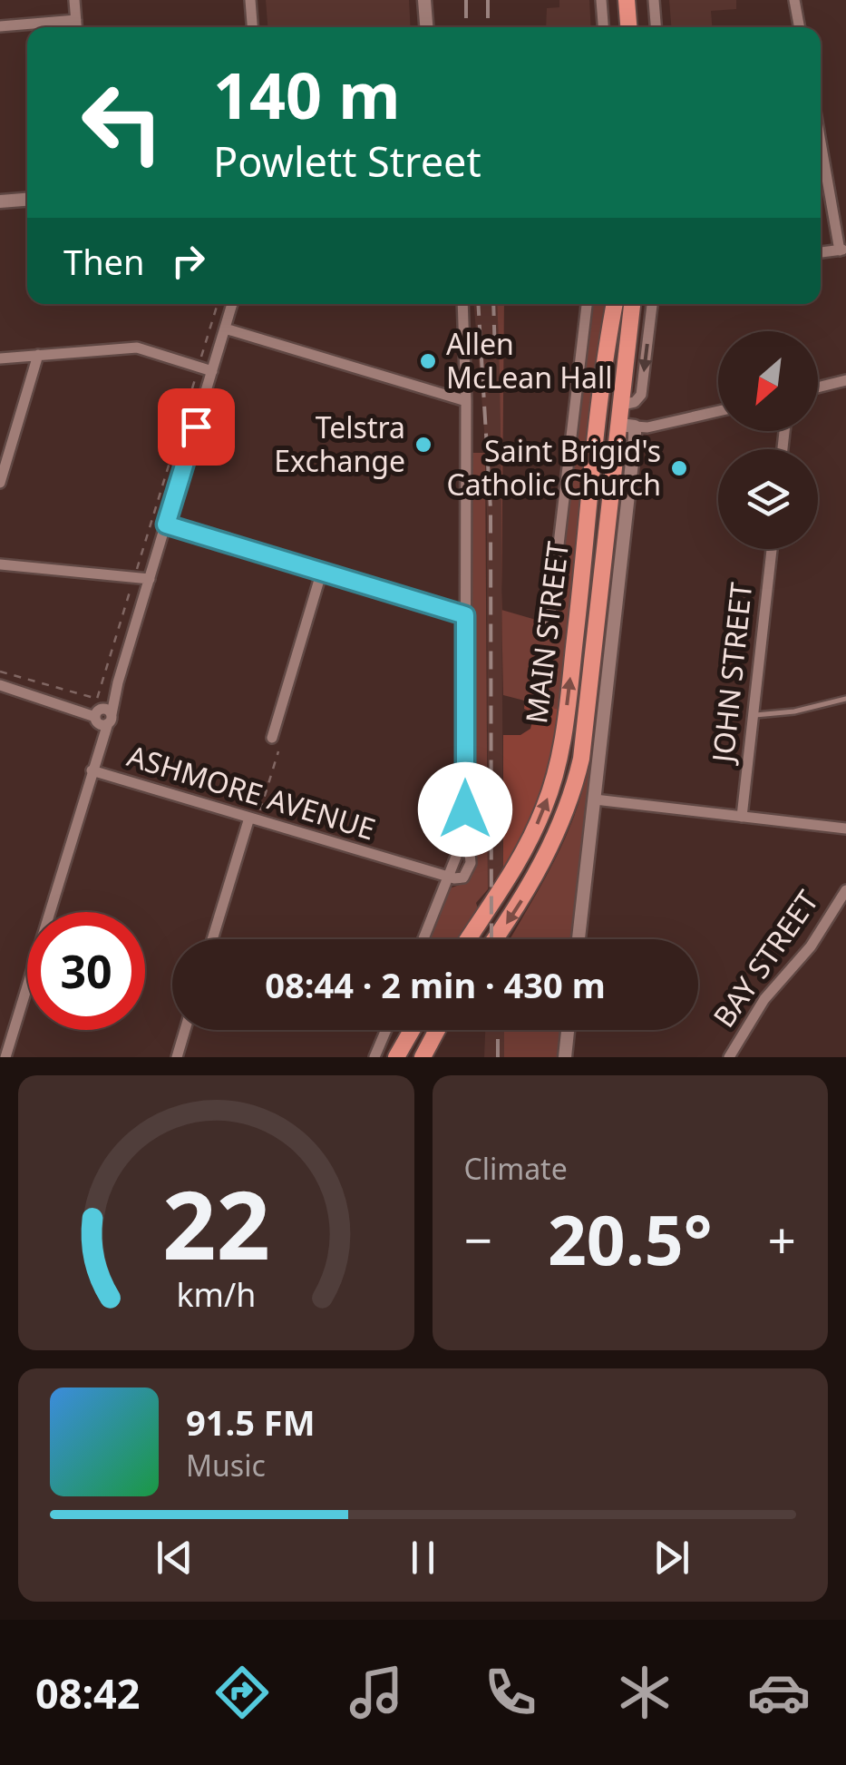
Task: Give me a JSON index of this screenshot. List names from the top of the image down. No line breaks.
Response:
{"streets":{"highway":["MAIN STREET"],"street":["JOHN STREET","ASHMORE AVENUE","BAY STREET"]},"places":["Allen McLean Hall","Telstra Exchange","Saint Brigid's Catholic Church"],"north":"bottom left","page":{"turn":["140 m","Powlett Street"],"then":"Then","limit":"30","trip":"08:44 · 2 min · 430 m","tile":"Climate","heat":["−","20.5°","+"],"song":["91.5 FM","Music"],"tabs":"08:42","gauge":["22","km/h"]}}
